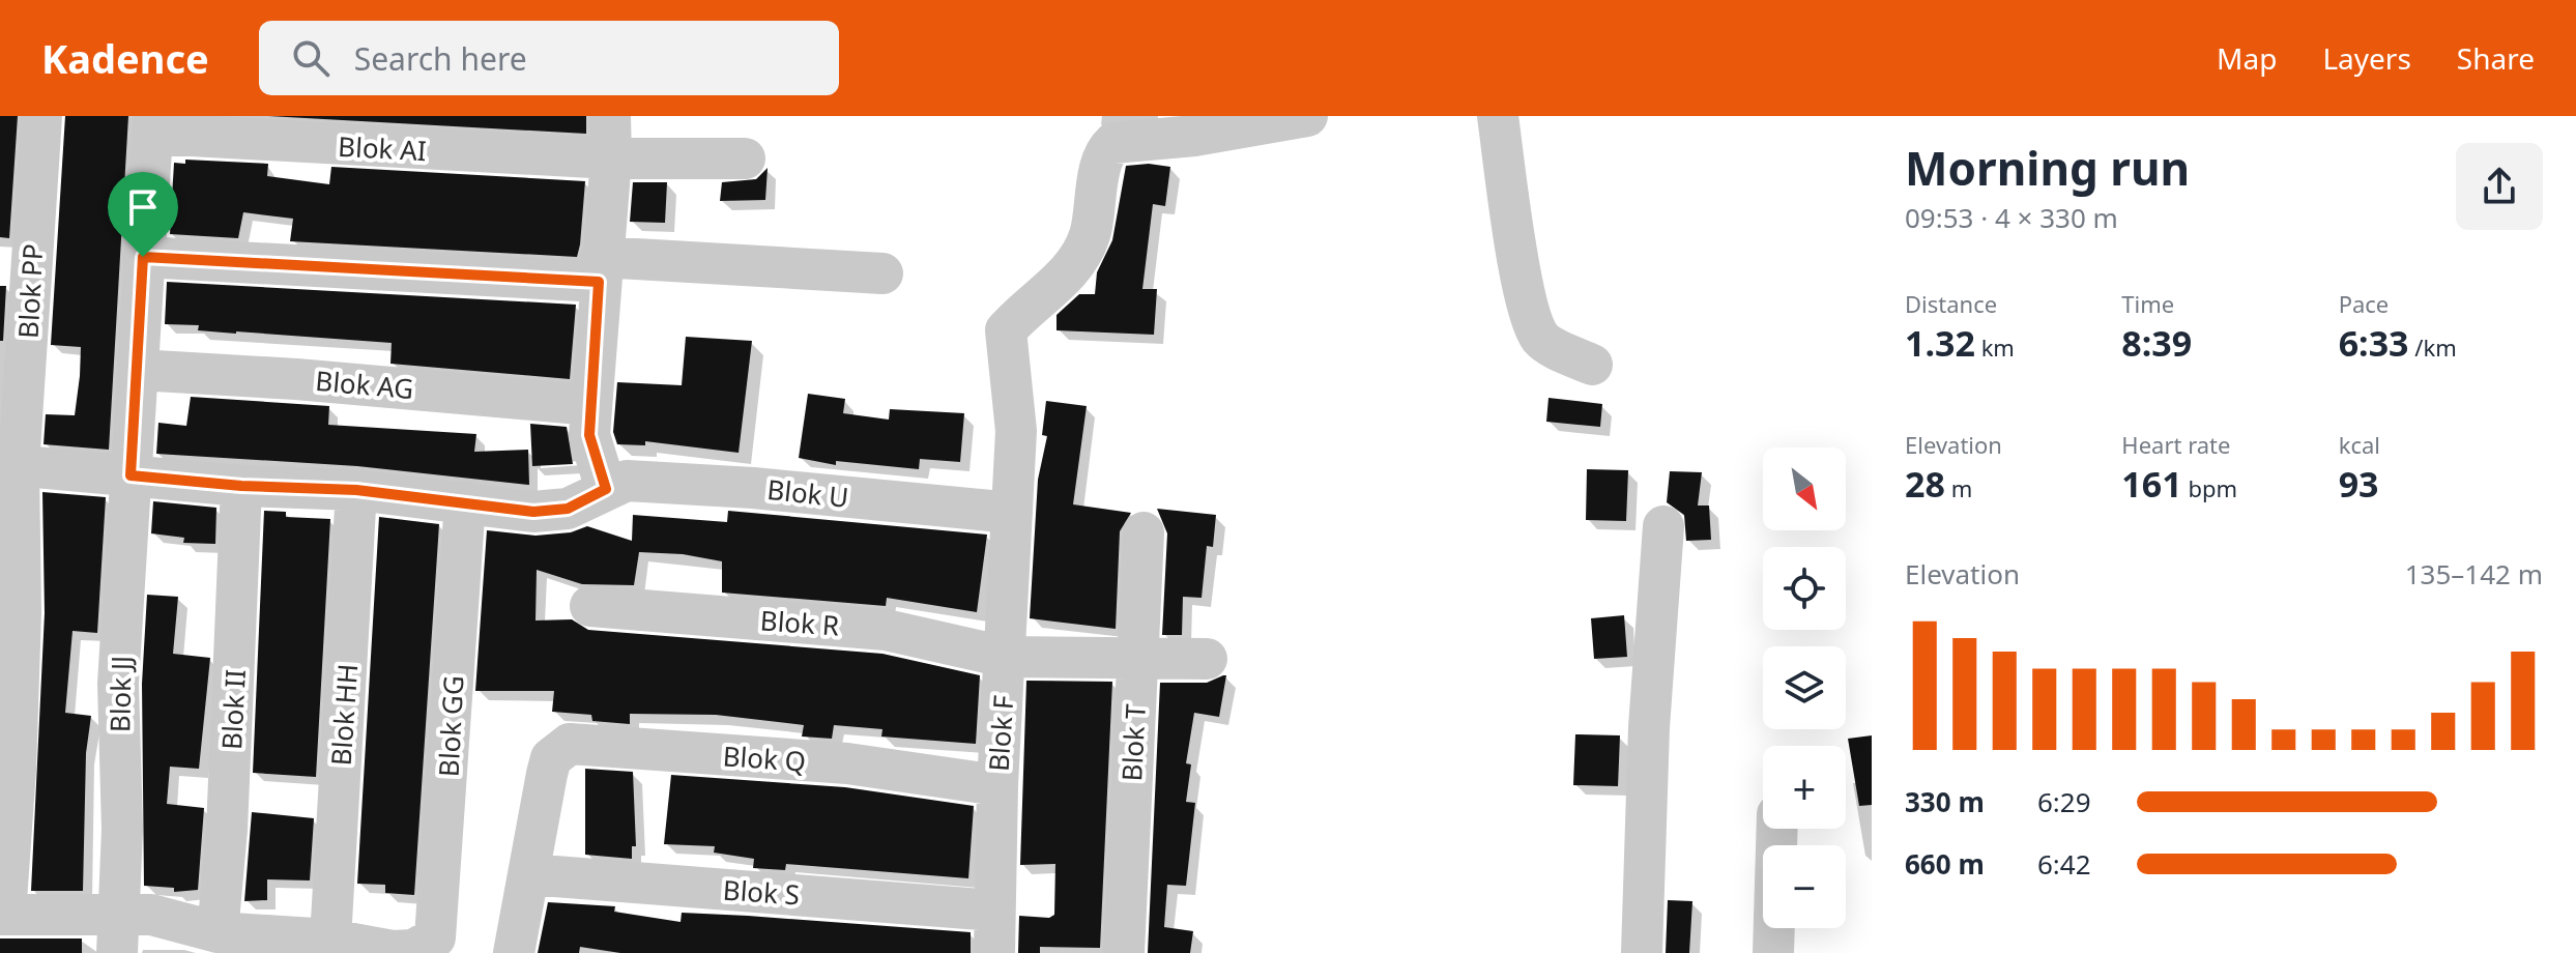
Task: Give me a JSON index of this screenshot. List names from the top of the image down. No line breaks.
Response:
{"streets":{"street":["Blok AI","Blok PP","Blok AG","Blok U","Blok R","Blok JJ","Blok II","Blok HH","Blok GG","Blok F","Blok T","Blok Q","Blok S"]},"crossings":[["Blok AI","Blok JJ"],["Blok PP","Blok U"],["Blok AG","Blok JJ"],["Blok U","Blok JJ"],["Blok U","Blok II"],["Blok U","Blok HH"],["Blok U","Blok GG"],["Blok U","Blok F"],["Blok R","Blok F"],["Blok R","Blok T"],["Blok HH","Blok GG"],["Blok F","Blok Q"],["Blok F","Blok S"],["Blok Q","Blok S"]],"north":"bottom right","page":{"header":"Kadence","search":"Search here","nav":["Map","Layers","Share"],"heading":["Morning run","09:53 · 4 × 330 m"],"stats":[["Distance","1.32 km"],["Time","8:39"],["Pace","6:33 /km"],["Elevation","28 m"],["Heart rate","161 bpm"],["kcal","93"]],"map_buttons":["+","−"],"chart":["Elevation","135–142 m"],"list":[{"name":"330 m","note":"6:29"},{"name":"660 m","note":"6:42"}]}}
